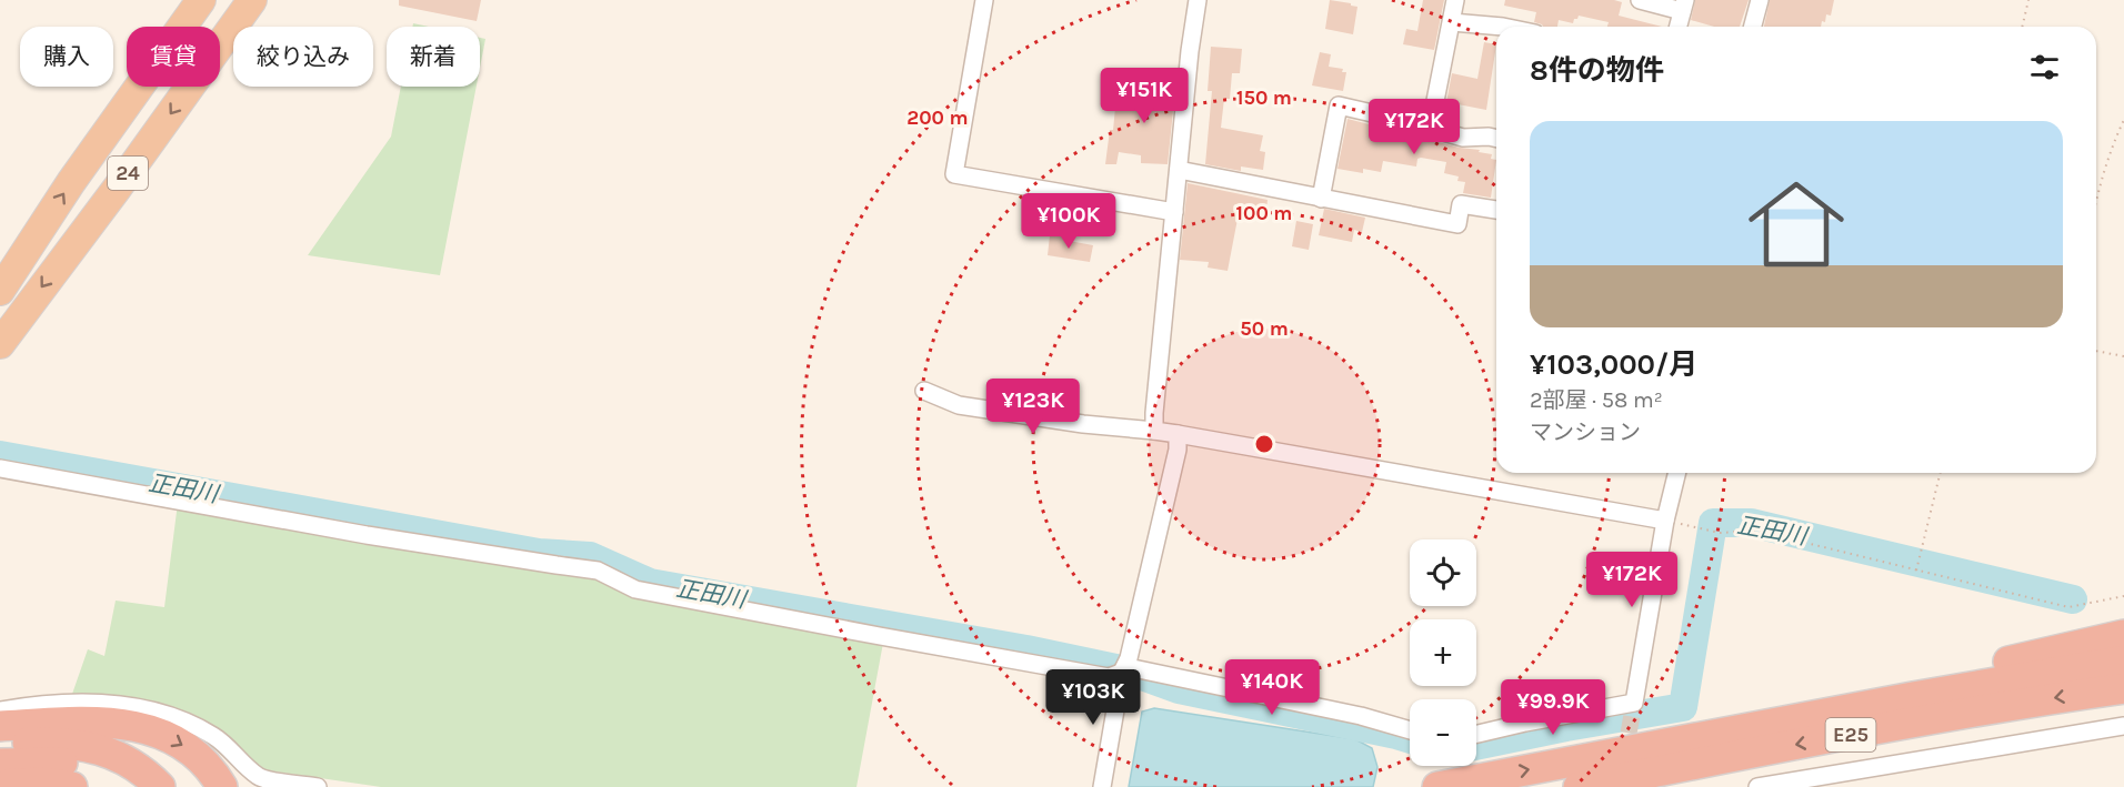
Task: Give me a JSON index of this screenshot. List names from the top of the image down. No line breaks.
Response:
{"streets":{"highway":["24","E25"]},"water":["正田川"],"page":{"chip":["購入","賃貸","絞り込み","新着"],"heading":"8件の物件","price":["¥151K","¥172K","¥100K","¥123K","¥172K","¥140K","¥103K","¥99.9K"],"list":[{"name":"¥103,000/月","note":"2部屋 · 58 m² · マンション"}],"map_buttons":["+","−"]},"rings":["150 m","200 m","100 m","50 m"]}
